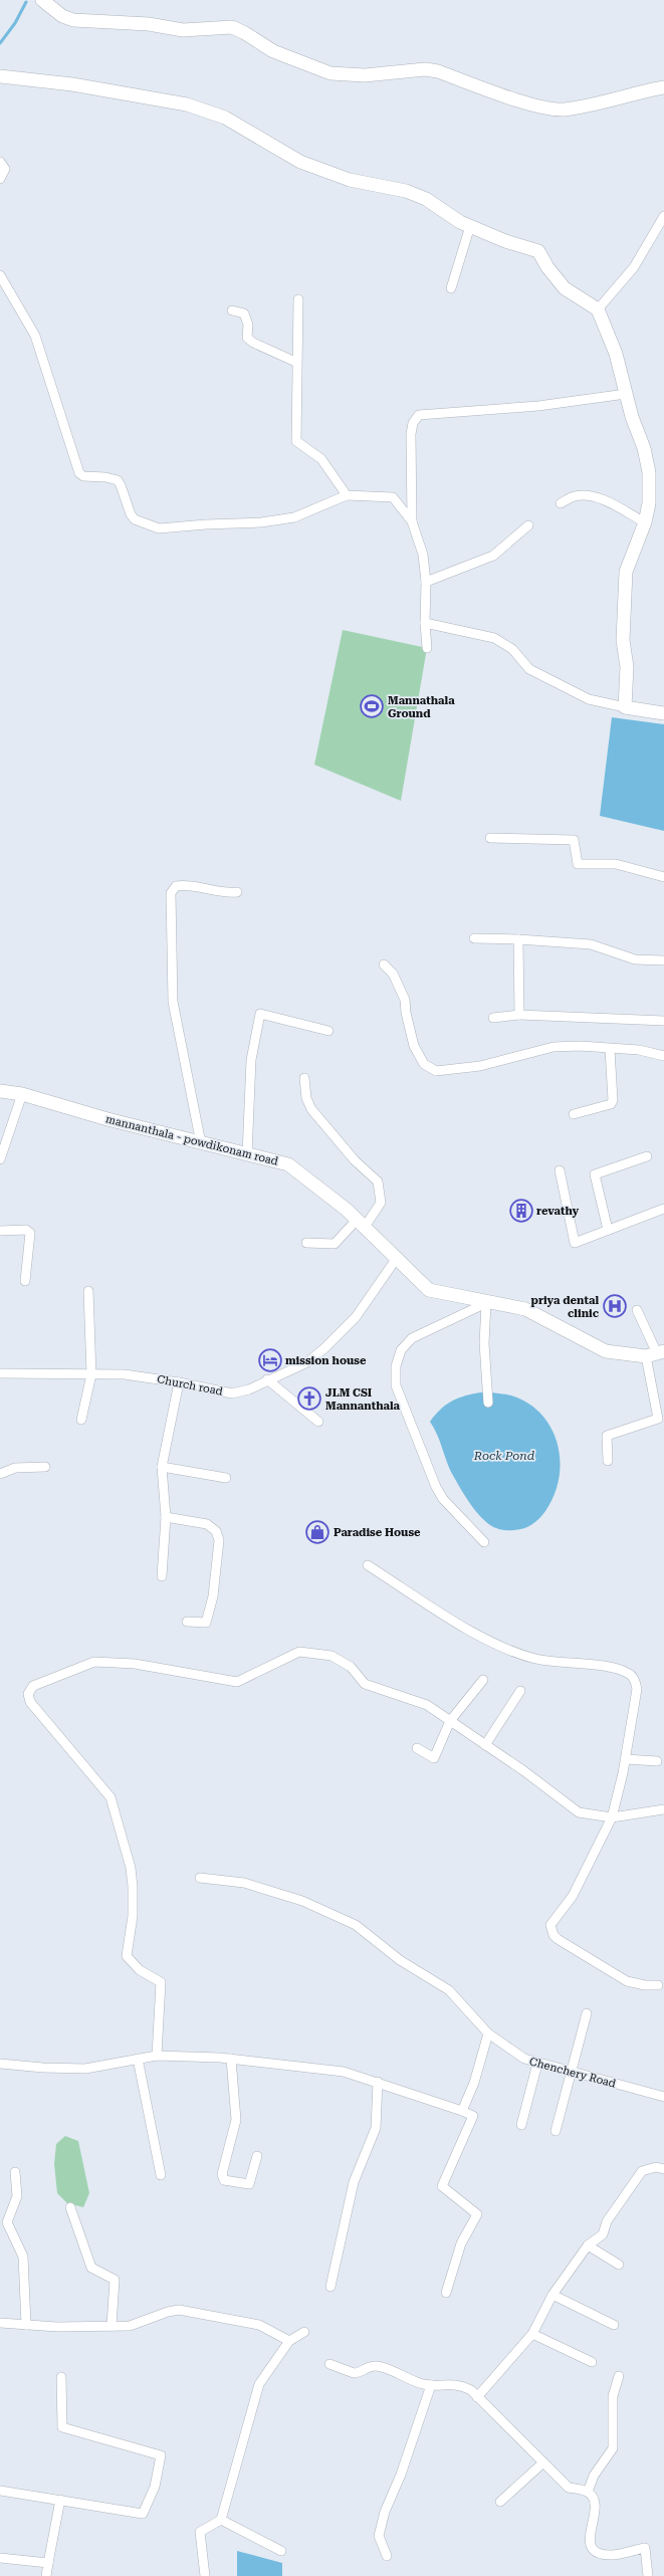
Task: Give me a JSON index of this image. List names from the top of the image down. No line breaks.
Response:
{"streets":{"main road":["mannanthala - powdikonam road"],"street":["Church road","Chenchery Road"]},"crossings":[["mannanthala - powdikonam road","Church road"]],"water":["Rock Pond"],"places":{"sports":["Mannathala Ground"],"building":["revathy"],"hospital":["priya dental clinic"],"hotel":["mission house"],"church":["JLM CSI Mannanthala"],"shop":["Paradise House"]}}
